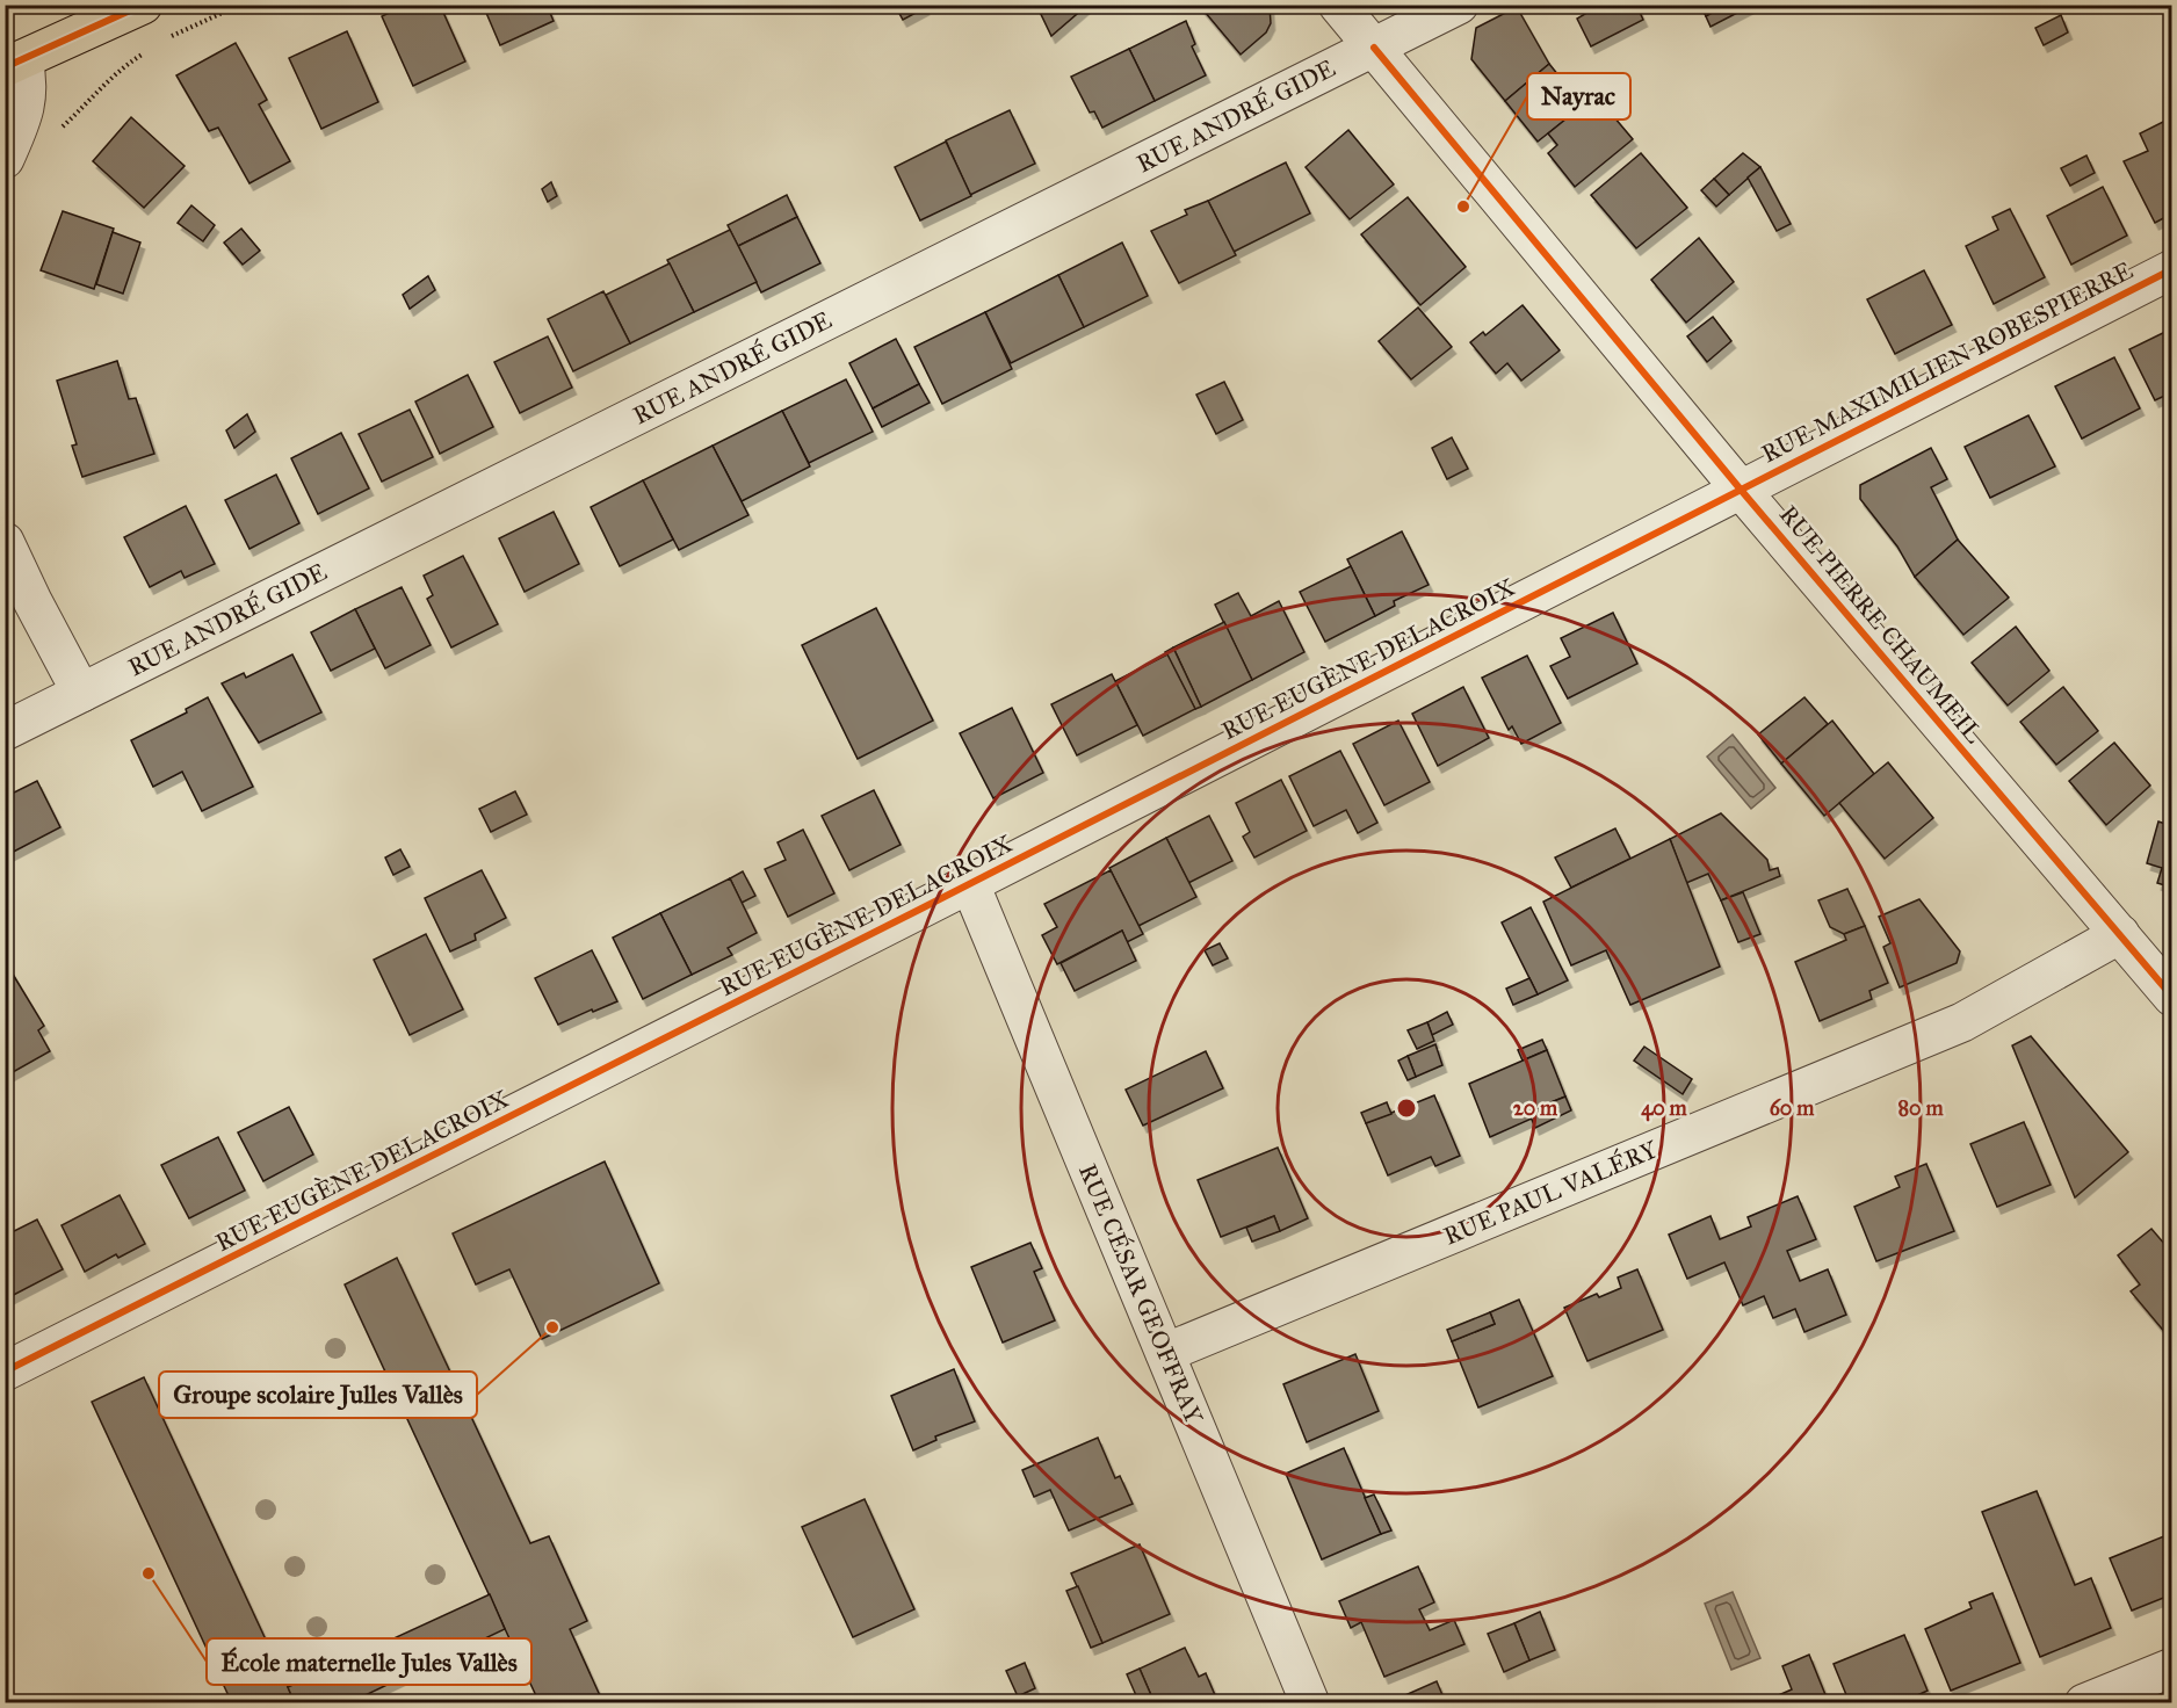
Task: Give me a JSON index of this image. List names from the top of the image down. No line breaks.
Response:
{"streets":{"street":["RUE ANDRÉ GIDE","RUE MAXIMILIEN ROBESPIERRE","RUE PIERRE CHAUMEIL","RUE EUGÈNE DELACROIX","RUE PAUL VALÉRY","RUE CÉSAR GEOFFRAY"]},"crossings":[["RUE ANDRÉ GIDE","RUE PIERRE CHAUMEIL"],["RUE MAXIMILIEN ROBESPIERRE","RUE PIERRE CHAUMEIL"],["RUE MAXIMILIEN ROBESPIERRE","RUE EUGÈNE DELACROIX"],["RUE PIERRE CHAUMEIL","RUE EUGÈNE DELACROIX"],["RUE PIERRE CHAUMEIL","RUE PAUL VALÉRY"],["RUE EUGÈNE DELACROIX","RUE CÉSAR GEOFFRAY"],["RUE PAUL VALÉRY","RUE CÉSAR GEOFFRAY"]],"places":["Nayrac","Groupe scolaire Julles Vallès","École maternelle Jules Vallès"],"rings":["20 m","40 m","60 m","80 m"]}
